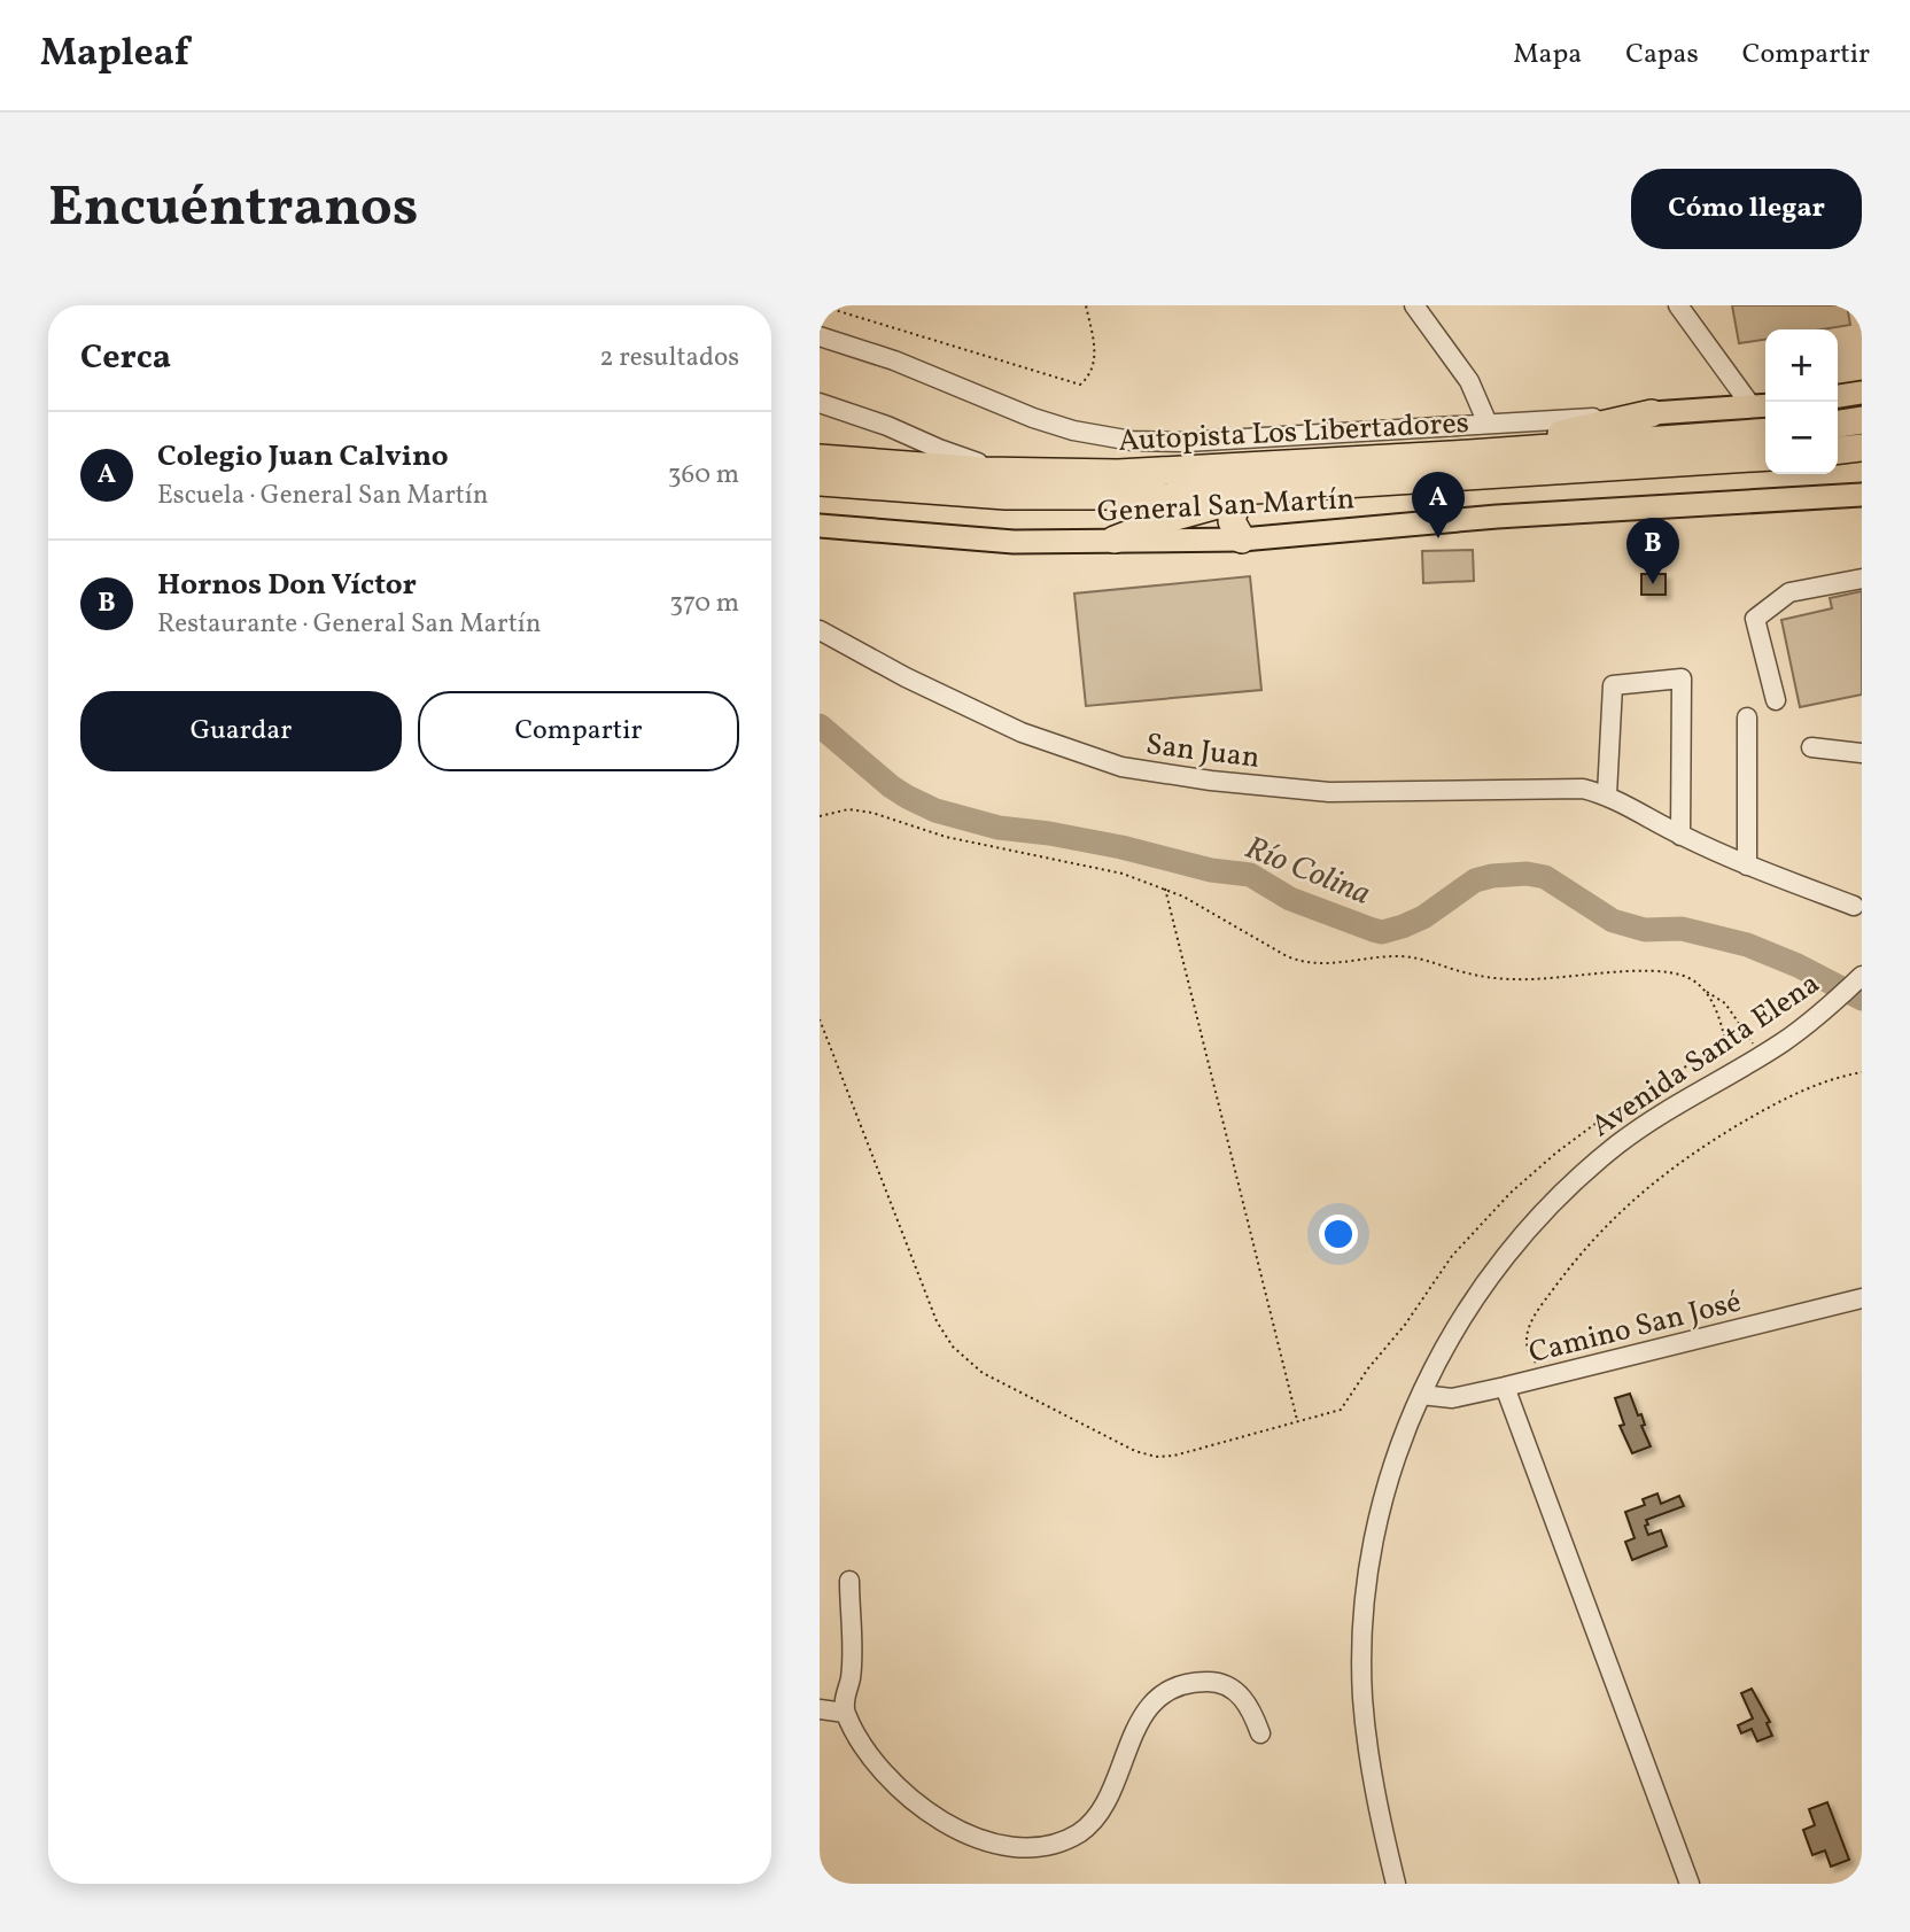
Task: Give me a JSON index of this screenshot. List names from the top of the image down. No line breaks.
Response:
{"streets":{"highway":["Autopista Los Libertadores"],"main road":["General San Martín"],"street":["San Juan","Avenida Santa Elena","Camino San José"]},"crossings":[["Avenida Santa Elena","Camino San José"]],"water":["Río Colina"],"page":{"header":"Mapleaf","nav":["Mapa","Capas","Compartir"],"buttons":["Cómo llegar",["Guardar","Compartir"]],"title":"Encuéntranos","heading":["Cerca","2 resultados"],"map_buttons":["+","−"],"list":[{"mark":"A","name":"Colegio Juan Calvino","note":"Escuela · General San Martín","value":"360 m"},{"mark":"B","name":"Hornos Don Víctor","note":"Restaurante · General San Martín","value":"370 m"}],"pins":["A","B"]}}
